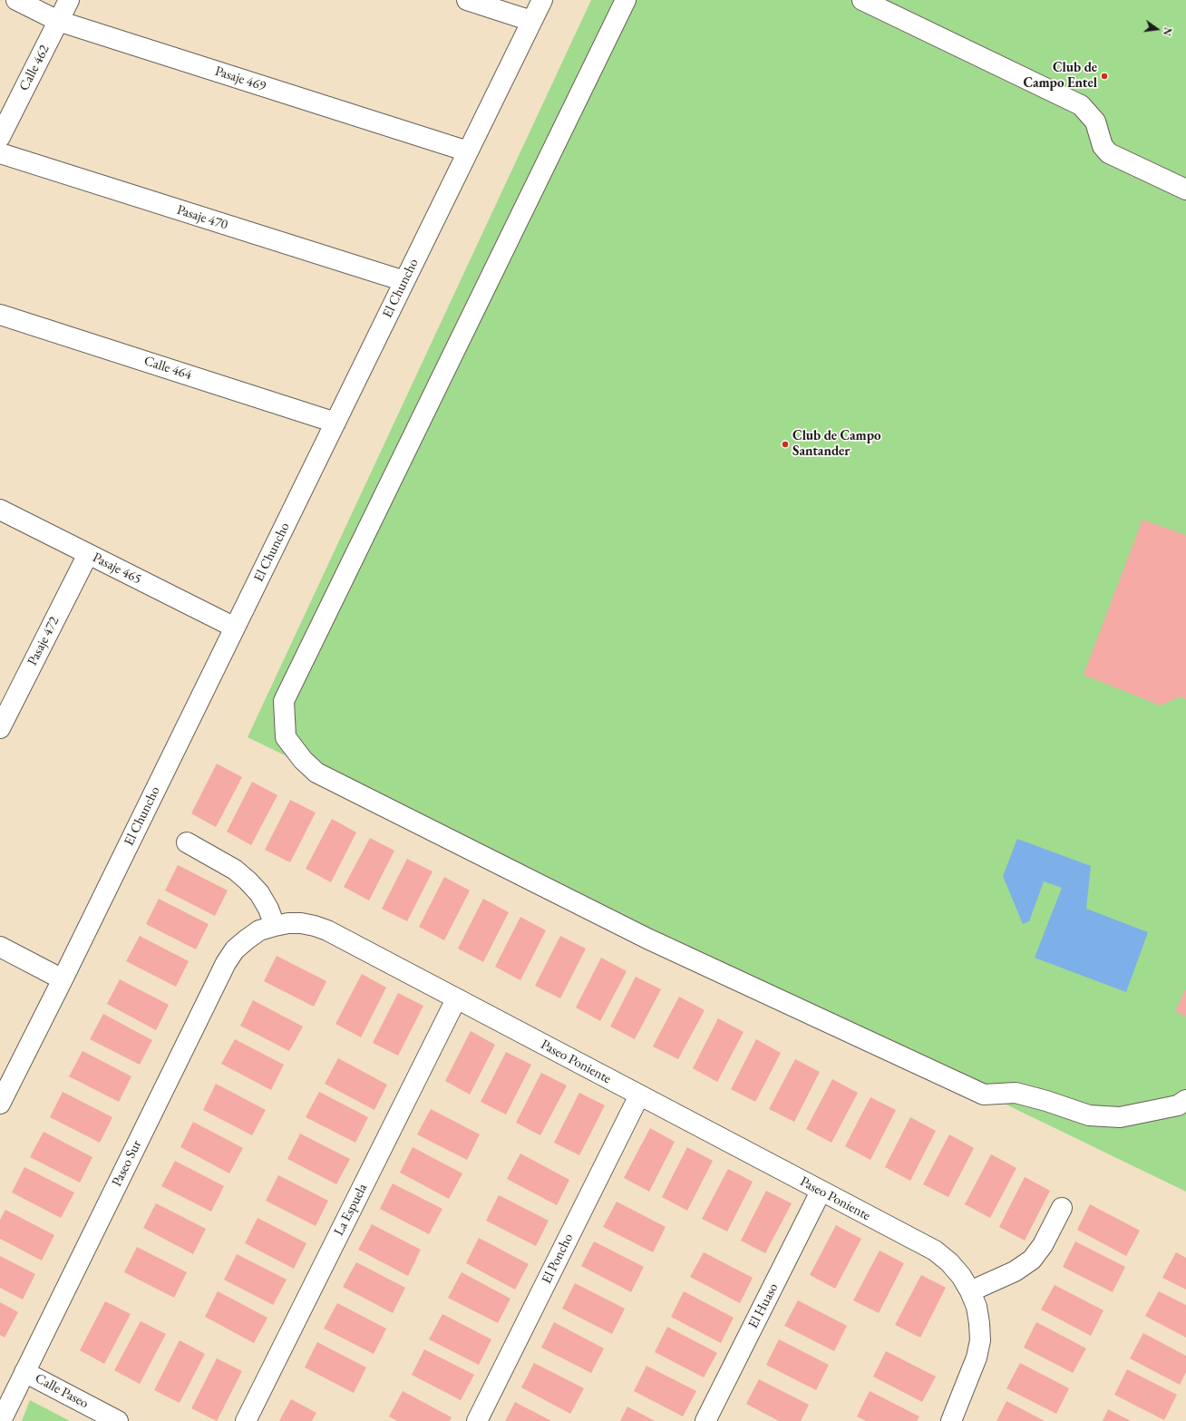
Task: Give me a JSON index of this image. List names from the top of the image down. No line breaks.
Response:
{"streets":{"street":["Calle 462","Pasaje 469","Pasaje 470","El Chuncho","Calle 464","Pasaje 465","Pasaje 472","Paseo Poniente","Paseo Sur","La Espuela","El Poncho","El Huaso","Calle Paseo"]},"crossings":[["Calle 462","Pasaje 469"],["Pasaje 469","El Chuncho"],["Pasaje 470","El Chuncho"],["El Chuncho","Calle 464"],["El Chuncho","Pasaje 465"],["Pasaje 465","Pasaje 472"],["Paseo Poniente","Paseo Sur"],["Paseo Poniente","La Espuela"],["Paseo Poniente","El Poncho"],["Paseo Poniente","El Huaso"],["Paseo Sur","Calle Paseo"]],"places":["Club de Campo Entel","Club de Campo Santander"],"north":"right"}
